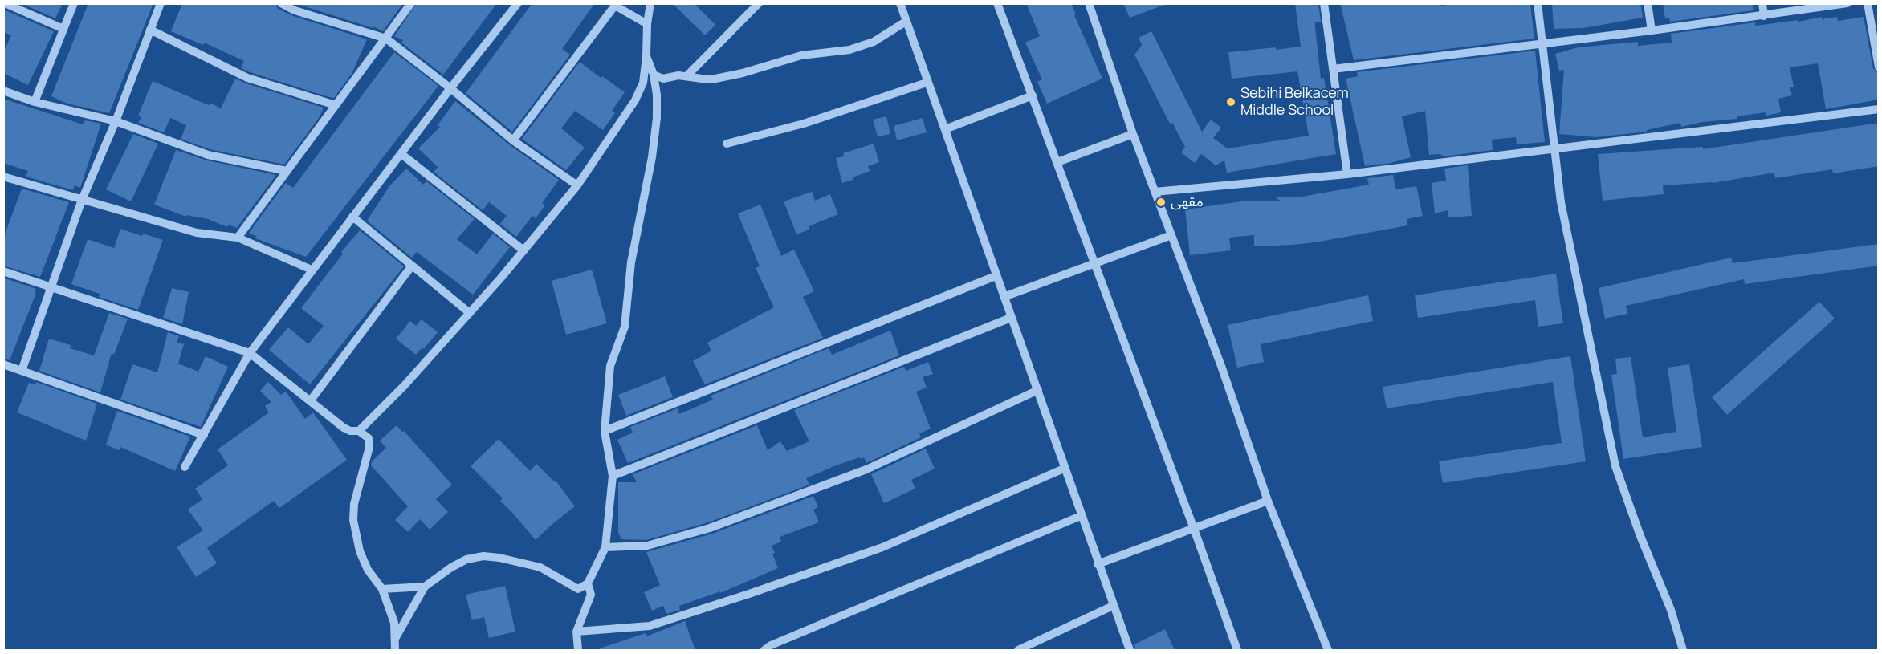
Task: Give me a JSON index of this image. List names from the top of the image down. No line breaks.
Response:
{"places":["Sebihi Belkacem Middle School","مقهى"]}
